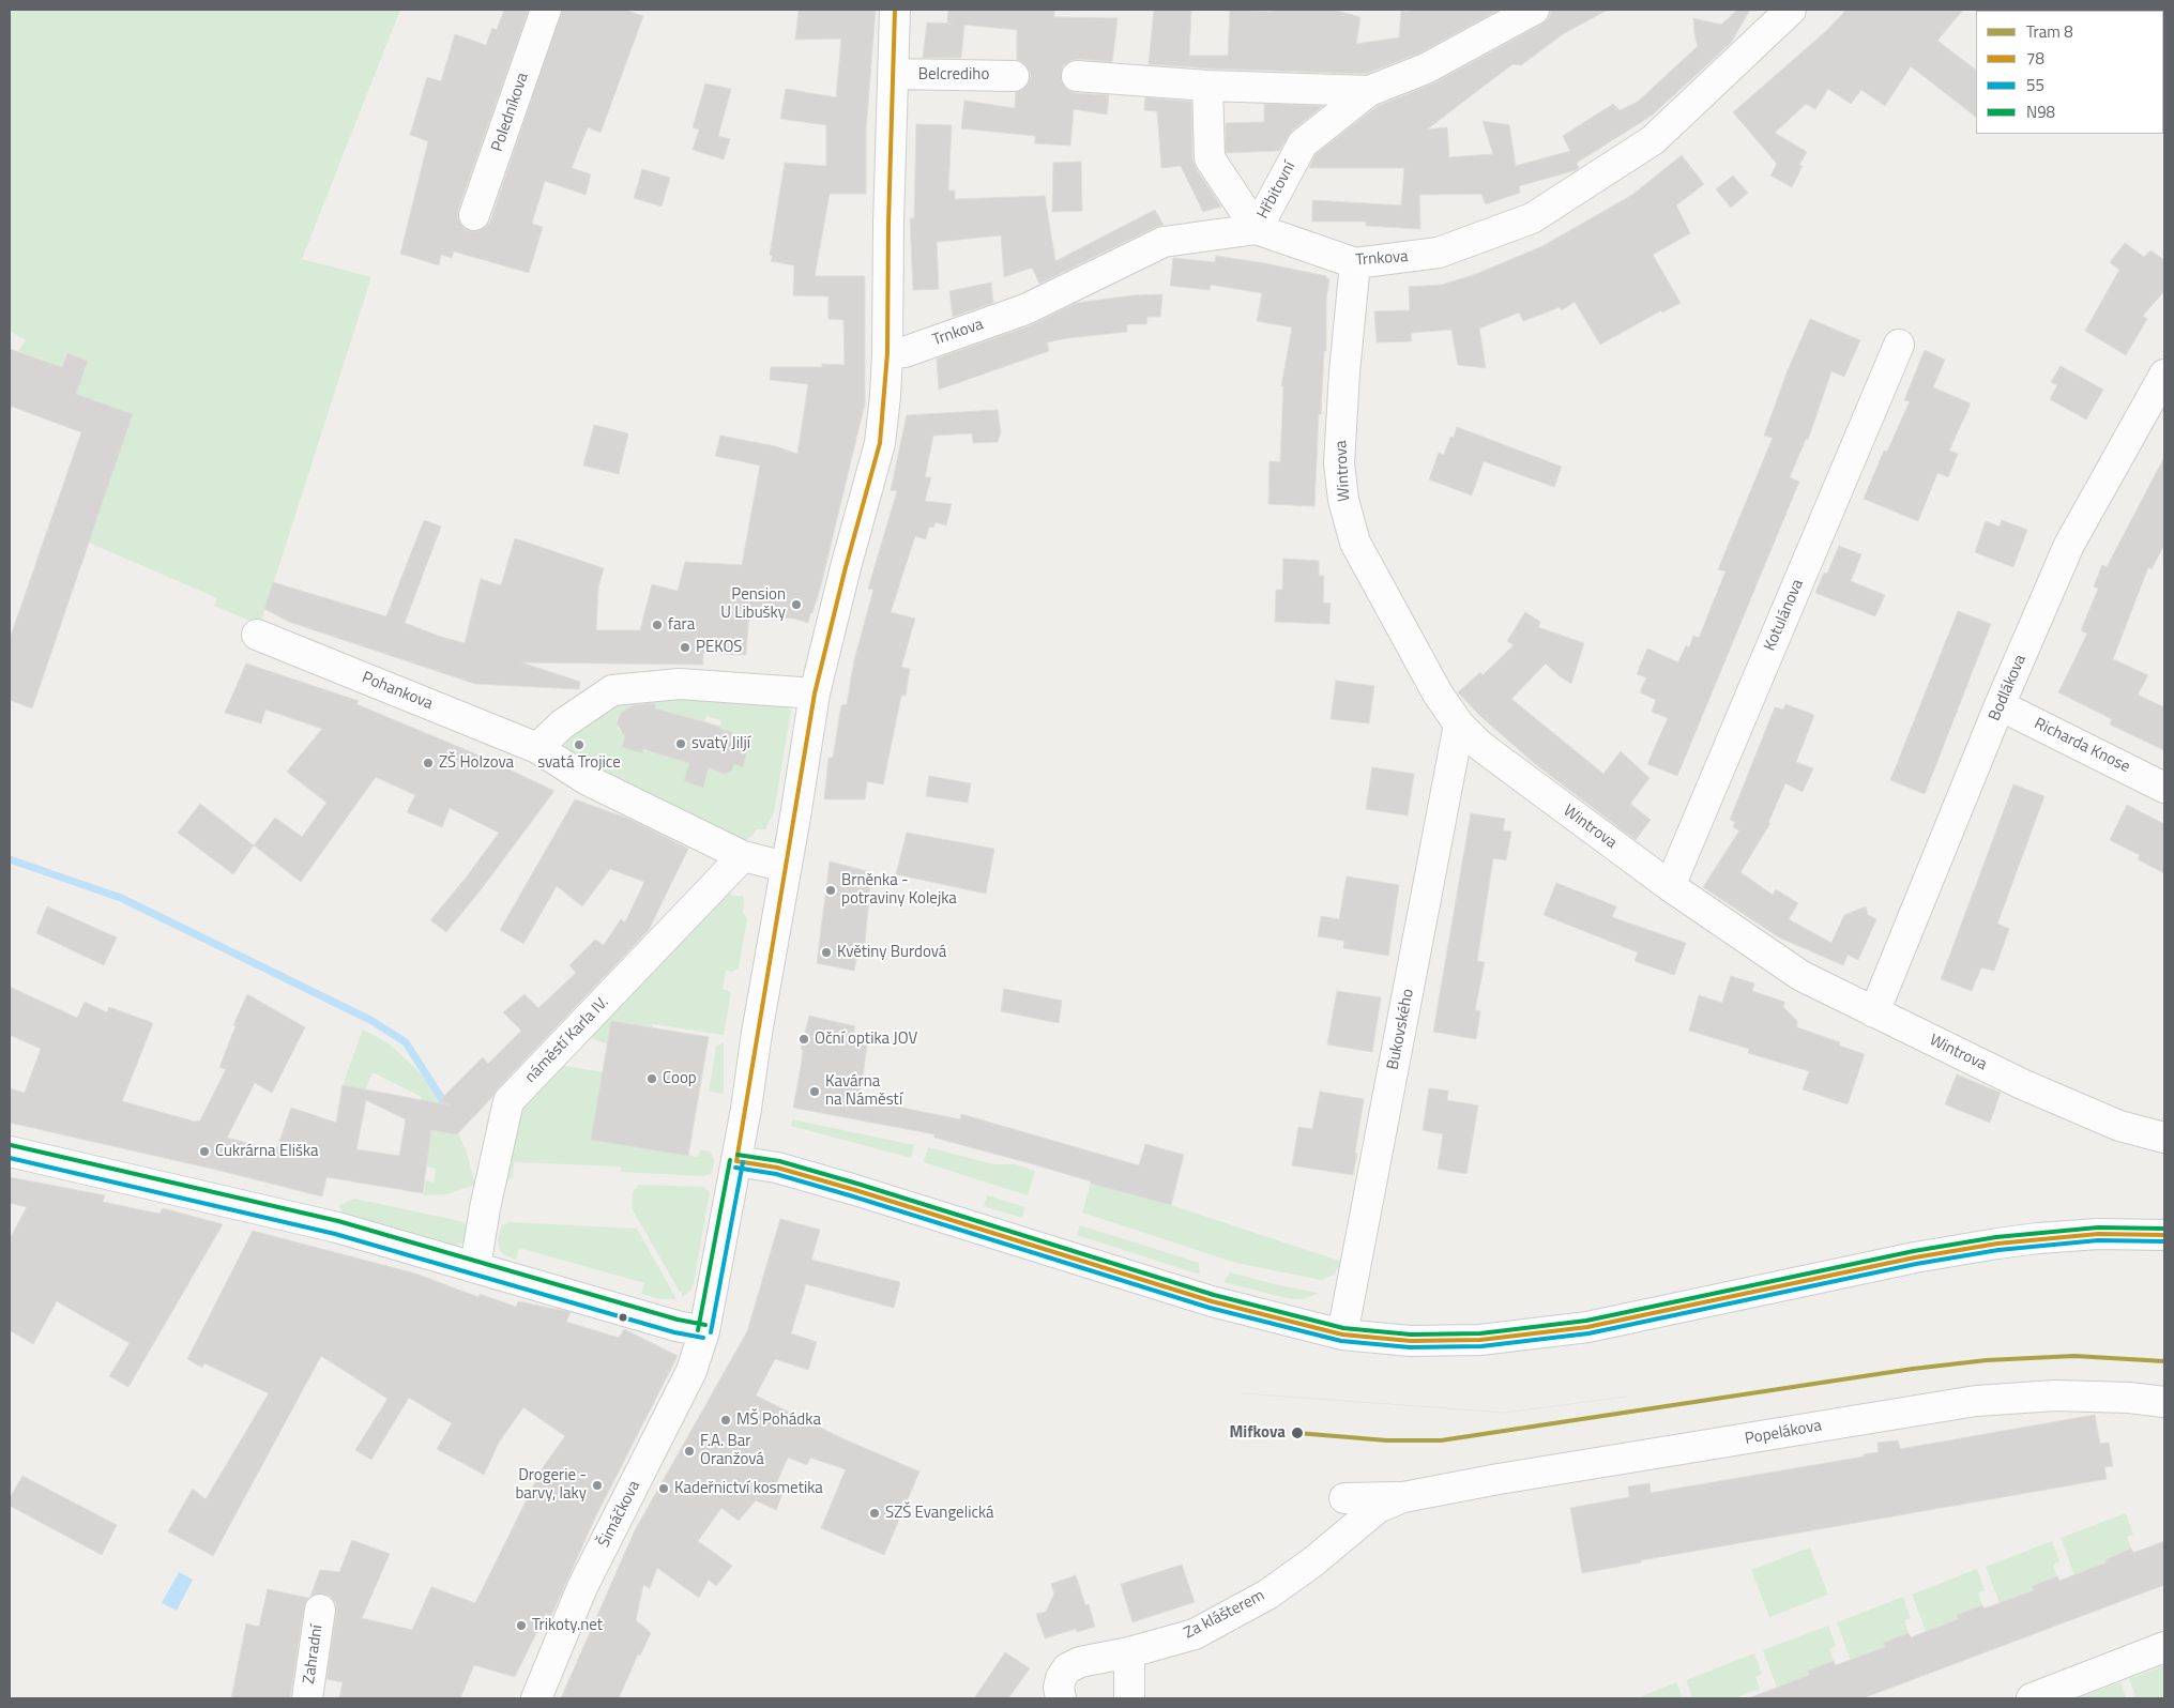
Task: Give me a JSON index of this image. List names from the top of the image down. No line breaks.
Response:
{"streets":{"street":["Belcrediho","Poledníkova","Hřbitovní","Trnkova","Wintrova","Kotulánova","Bodlákova","Pohankova","Richarda Knose","Bukovského","náměstí Karla IV.","Popelákova","Šimáčkova","Za klášterem","Zahradní"]},"crossings":[["Hřbitovní","Trnkova"],["Trnkova","Wintrova"],["Wintrova","Kotulánova"],["Wintrova","Bodlákova"],["Wintrova","Bukovského"],["Bodlákova","Richarda Knose"],["Pohankova","náměstí Karla IV."],["Popelákova","Za klášterem"]],"places":["Pension U Libušky","fara","PEKOS","svatý Jiljí","svatá Trojice","ZŠ Holzova","Brněnka - potraviny Kolejka","Květiny Burdová","Oční optika JOV","Coop","Kavárna na Náměstí","Cukrárna Eliška","MŠ Pohádka","Mifkova","F.A. Bar Oranžová","Drogerie - barvy, laky","Kadeřnictví kosmetika","SZŠ Evangelická","Trikoty.net"],"lines":["transit line 78","transit line N98","transit line 55","tram line 8"],"legend":["Tram 8","78","55","N98"]}
